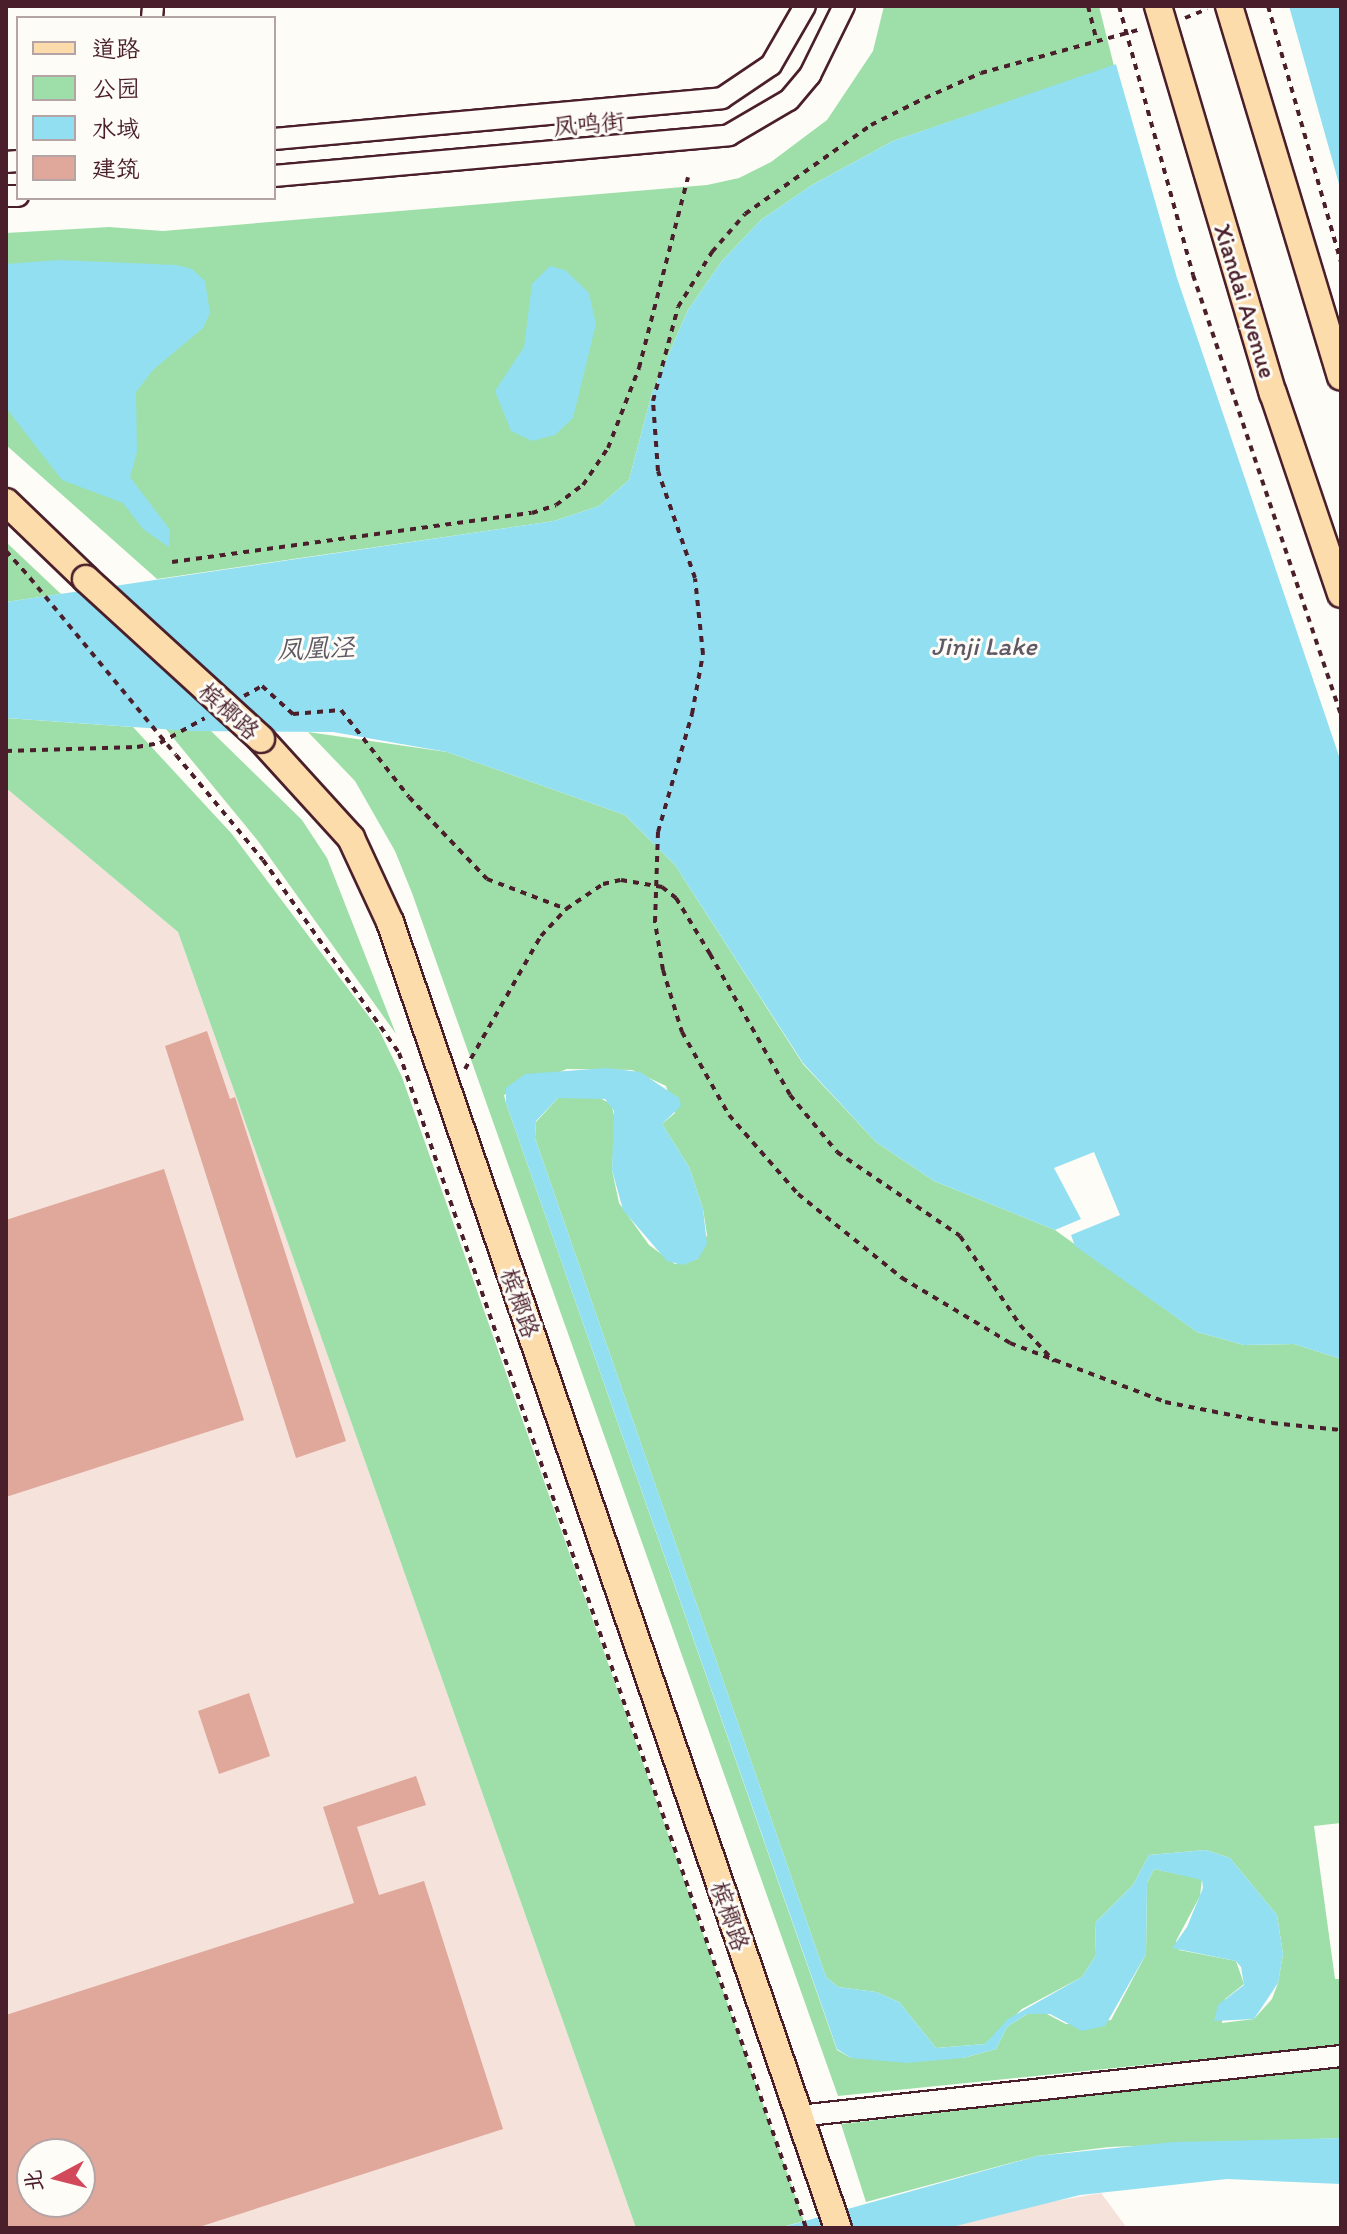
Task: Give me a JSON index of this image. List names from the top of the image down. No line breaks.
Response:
{"streets":{"main road":["Xiandai Avenue","槟榔路"],"street":["凤鸣街"]},"water":["Jinji Lake","凤凰泾"],"legend":["道路","公园","水域","建筑"],"north":"left"}
